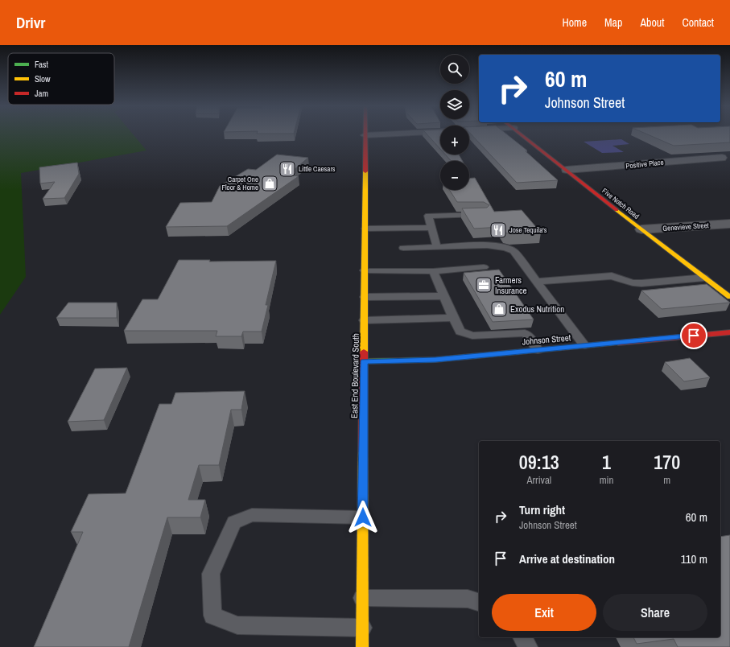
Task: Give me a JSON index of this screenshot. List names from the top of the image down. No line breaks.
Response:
{"streets":{"main road":["Five Notch Road","Johnson Street","East End Boulevard South"],"street":["Positive Place","Genevieve Street"]},"crossings":[["Positive Place","Five Notch Road"],["Five Notch Road","Genevieve Street"],["Johnson Street","East End Boulevard South"]],"places":{"restaurant":["Little Caesars","Jose Tequila's"],"shop":["Carpet One Floor & Home","Exodus Nutrition"],"office":["Farmers Insurance"]},"legend":["Fast","Slow","Jam"],"page":{"header":"Drivr","nav":["Home","Map","About","Contact"],"map_buttons":["+","−"],"turn":["60 m","Johnson Street"],"eta":["09:13","Arrival","1","min","170","m"],"list":[{"name":"Turn right","note":"Johnson Street","value":"60 m"},{"name":"Arrive at destination","value":"110 m"}],"buttons":["Exit","Share"]}}
